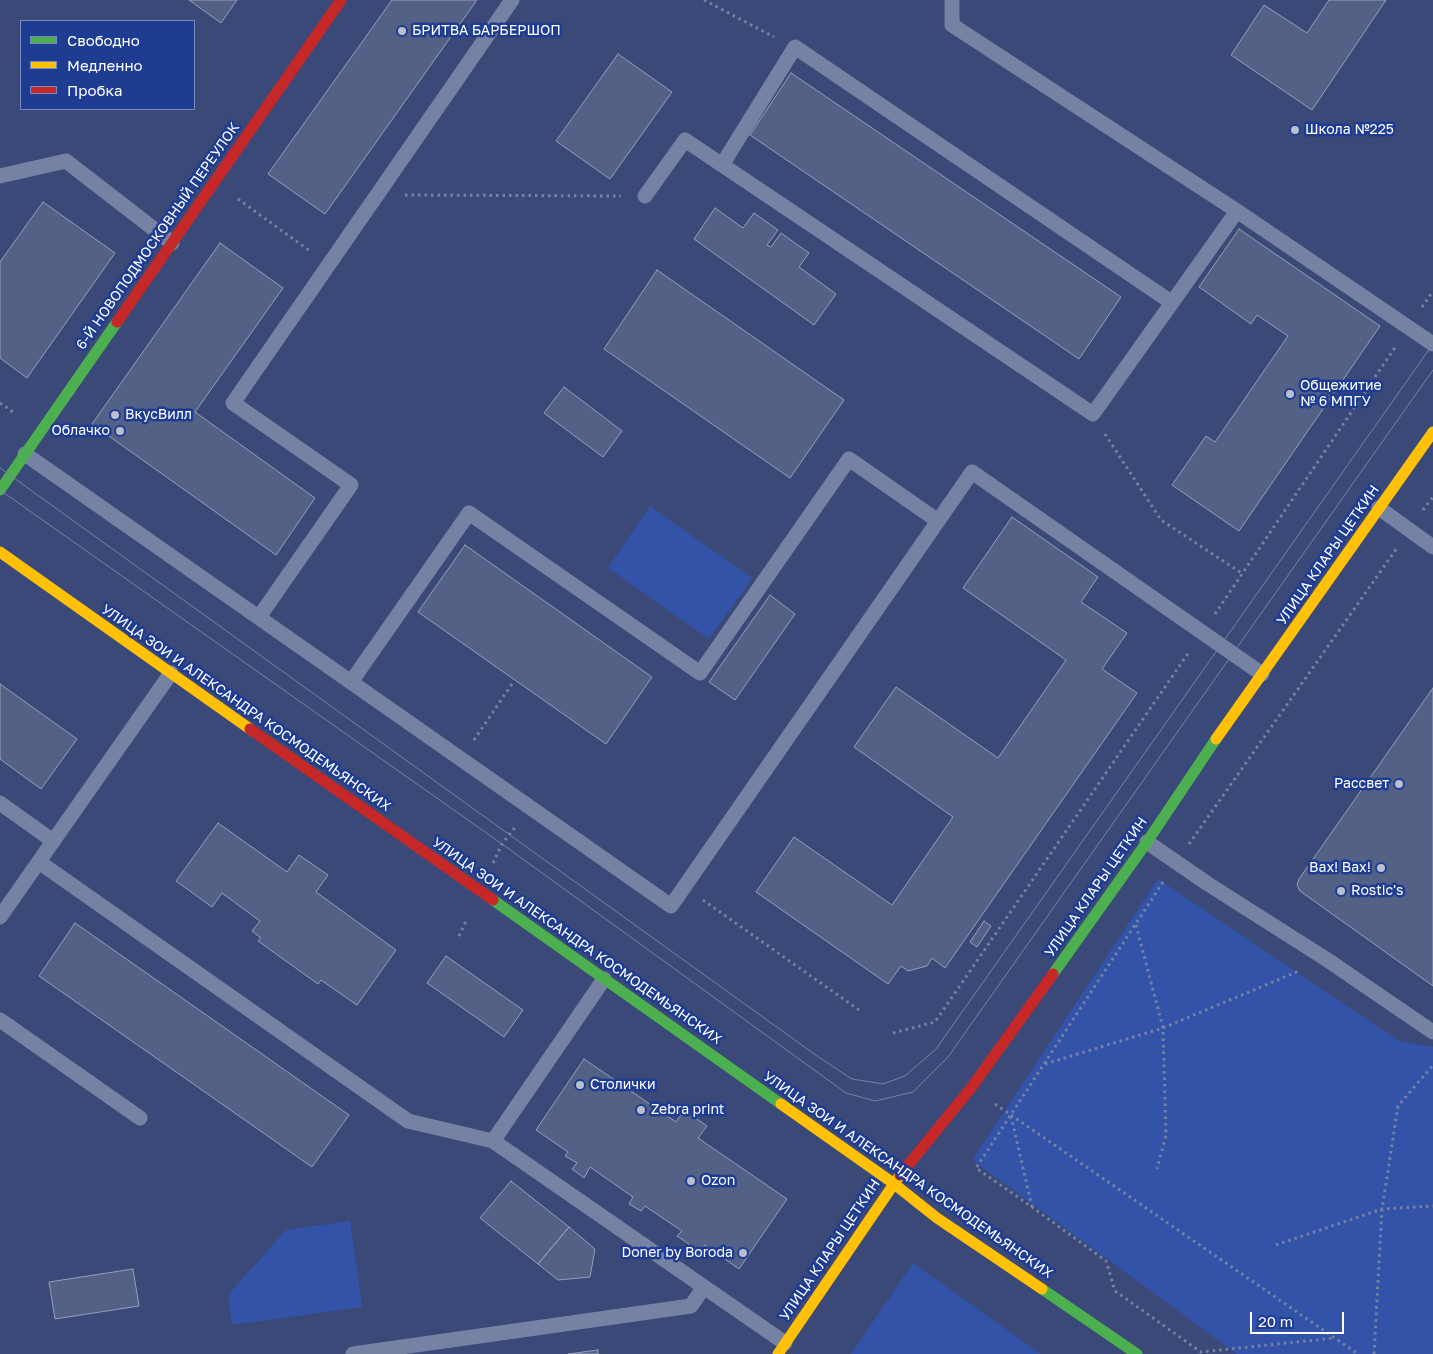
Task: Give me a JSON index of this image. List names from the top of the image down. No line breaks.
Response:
{"streets":{"street":["6-Й НОВОПОДМОСКОВНЫЙ ПЕРЕУЛОК","УЛИЦА КЛАРЫ ЦЕТКИН","УЛИЦА ЗОИ И АЛЕКСАНДРА КОСМОДЕМЬЯНСКИХ"]},"crossings":[["УЛИЦА КЛАРЫ ЦЕТКИН","УЛИЦА ЗОИ И АЛЕКСАНДРА КОСМОДЕМЬЯНСКИХ"]],"places":["БРИТВА БАРБЕРШОП","Школа №225","Общежитие № 6 МПГУ","ВкусВилл","Облачко","Рассвет","Вах! Вах!","Rostic's","Столички","Zebra print","Ozon","Doner by Boroda"],"legend":["Свободно","Медленно","Пробка"],"scale_bar":"20 m"}
